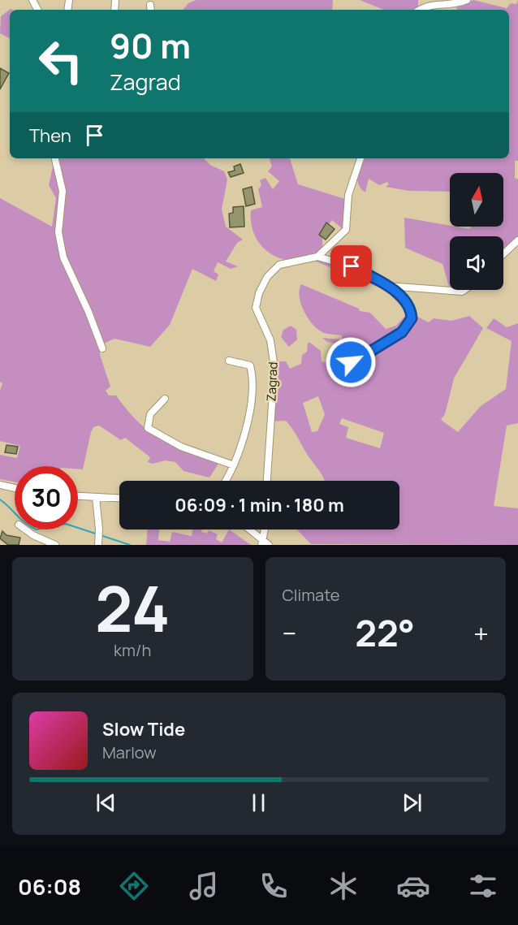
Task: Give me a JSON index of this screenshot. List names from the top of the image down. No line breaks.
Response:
{"streets":{"street":["Zagrad"]},"north":"top","page":{"turn":["90 m","Zagrad"],"then":"Then","limit":"30","trip":"06:09 · 1 min · 180 m","tile":[["24","km/h"],"Climate"],"heat":["−","22°","+"],"song":["Slow Tide","Marlow"],"tabs":"06:08"}}
